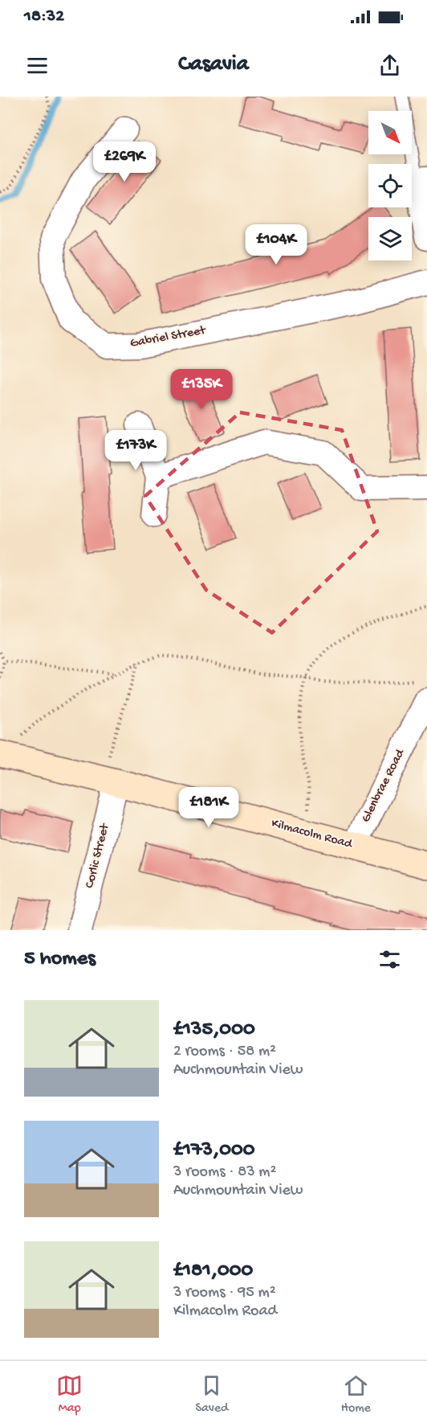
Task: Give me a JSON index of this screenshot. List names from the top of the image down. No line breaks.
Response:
{"streets":{"main road":["Kilmacolm Road"],"street":["Gabriel Street","Glenbrae Road","Corlic Street"]},"crossings":[["Glenbrae Road","Kilmacolm Road"],["Kilmacolm Road","Corlic Street"]],"north":"bottom right","page":{"status":"18:32","header":"Casavia","price":["£269K","£104K","£135K","£173K","£181K"],"heading":"5 homes","list":[{"name":"£135,000","note":"2 rooms · 58 m² · Auchmountain View"},{"name":"£173,000","note":"3 rooms · 83 m² · Auchmountain View"},{"name":"£181,000","note":"3 rooms · 95 m² · Kilmacolm Road"}],"tabs":["Map","Saved","Home"]}}
